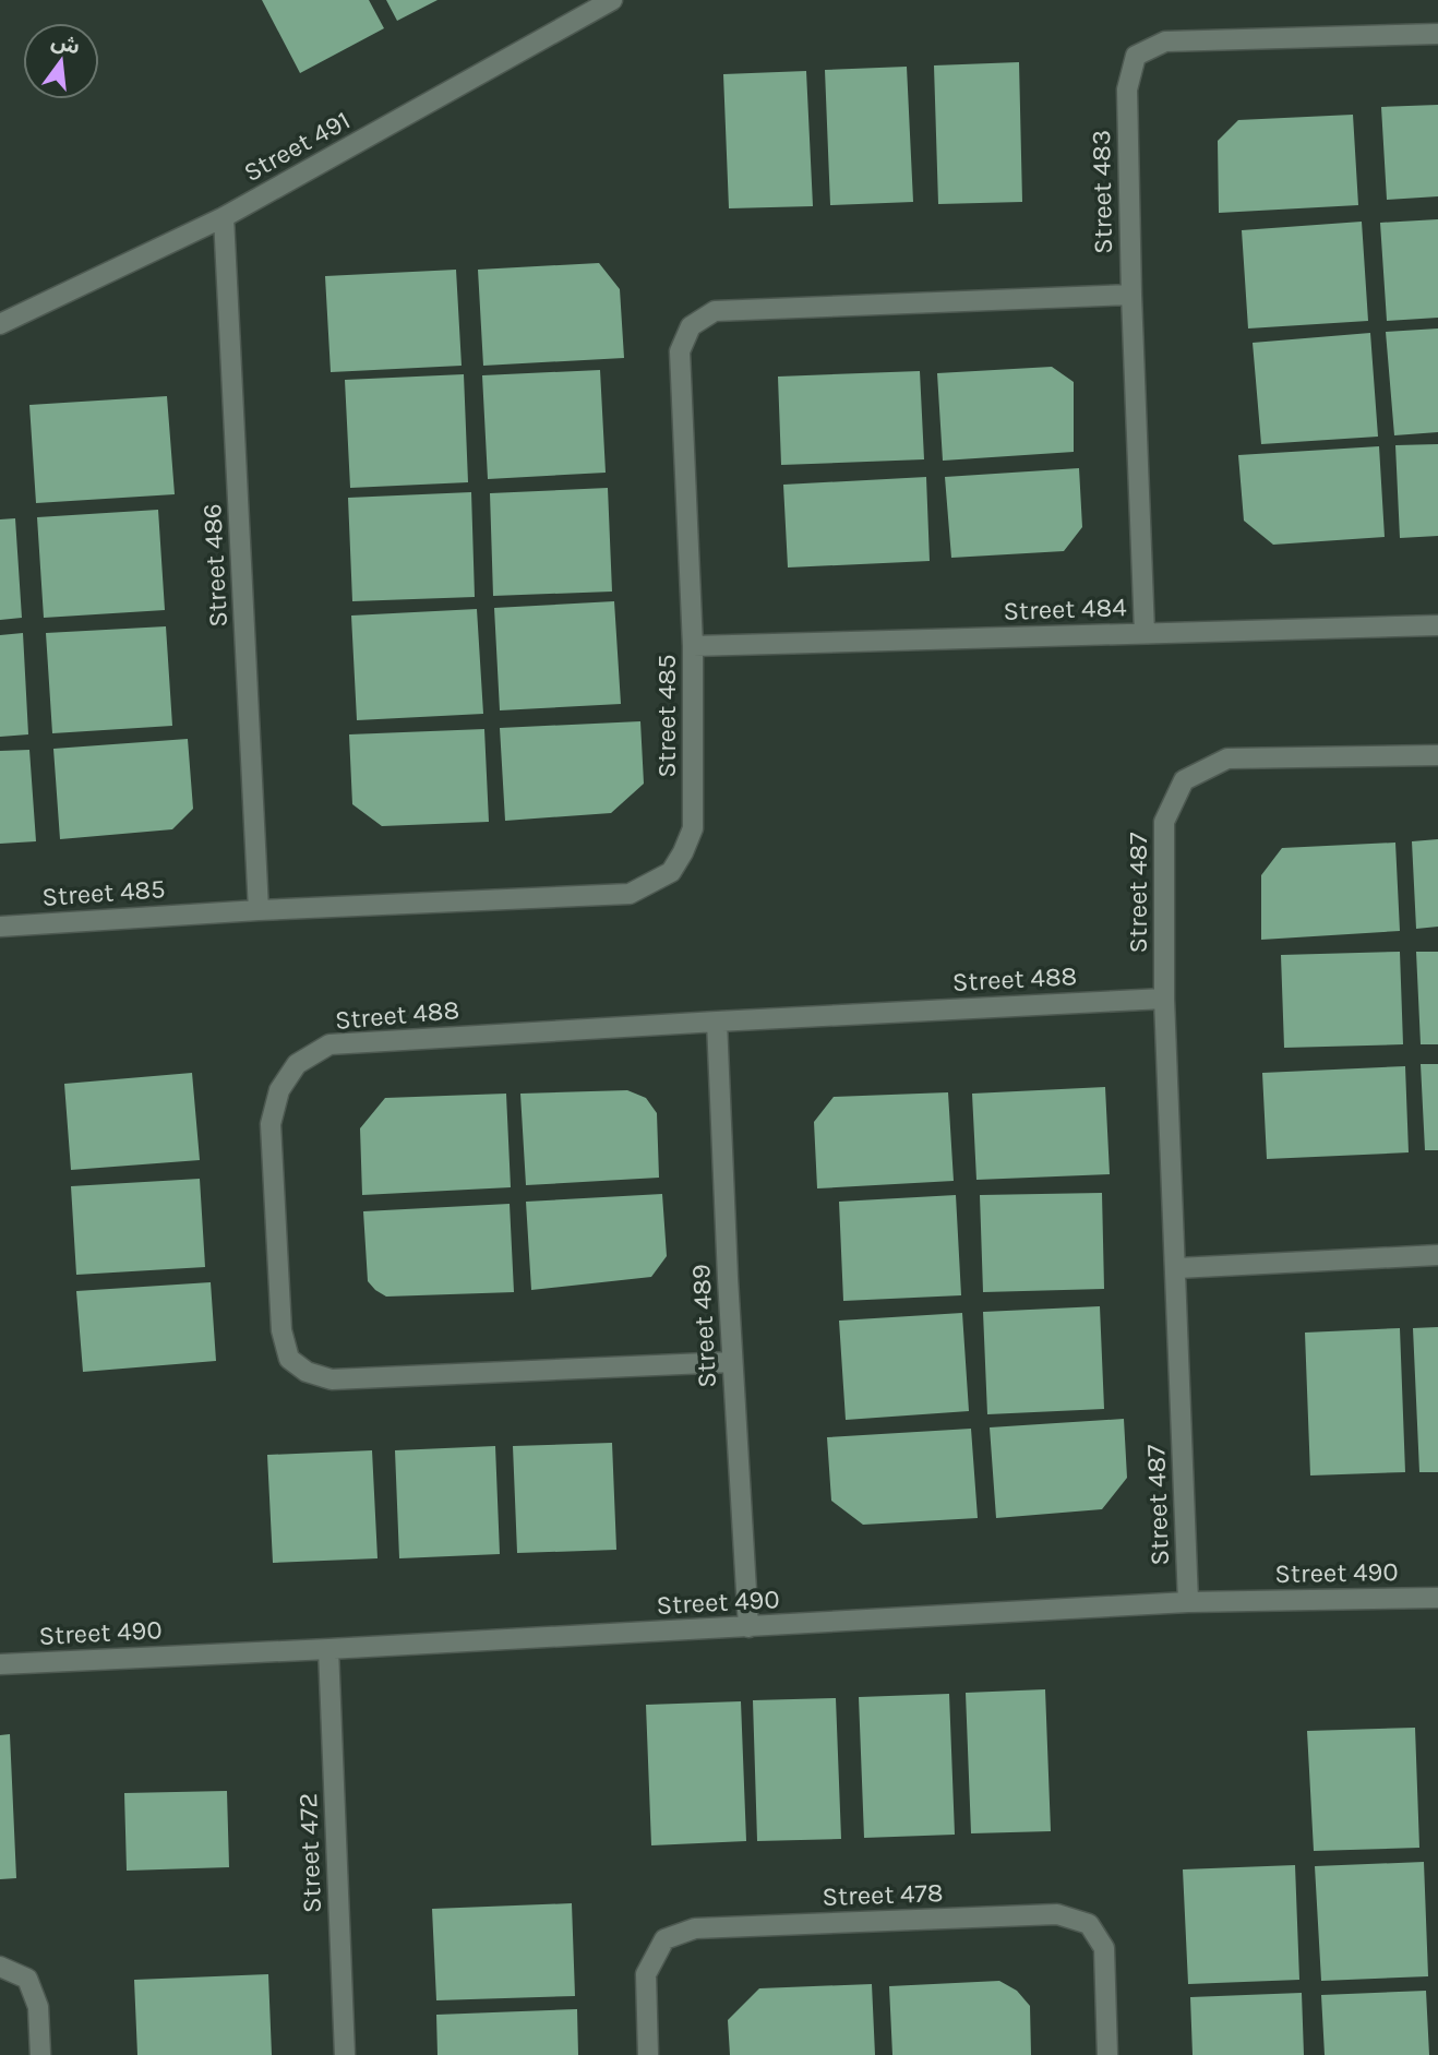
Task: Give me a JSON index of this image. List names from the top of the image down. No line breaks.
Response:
{"streets":{"street":["Street 491","Street 483","Street 486","Street 484","Street 485","Street 487","Street 488","Street 489","Street 490","Street 472","Street 478"]},"crossings":[["Street 491","Street 486"],["Street 483","Street 484"],["Street 483","Street 485"],["Street 486","Street 485"],["Street 484","Street 485"],["Street 487","Street 488"],["Street 487","Street 490"],["Street 488","Street 489"],["Street 489","Street 490"],["Street 490","Street 472"]],"north":"top"}
